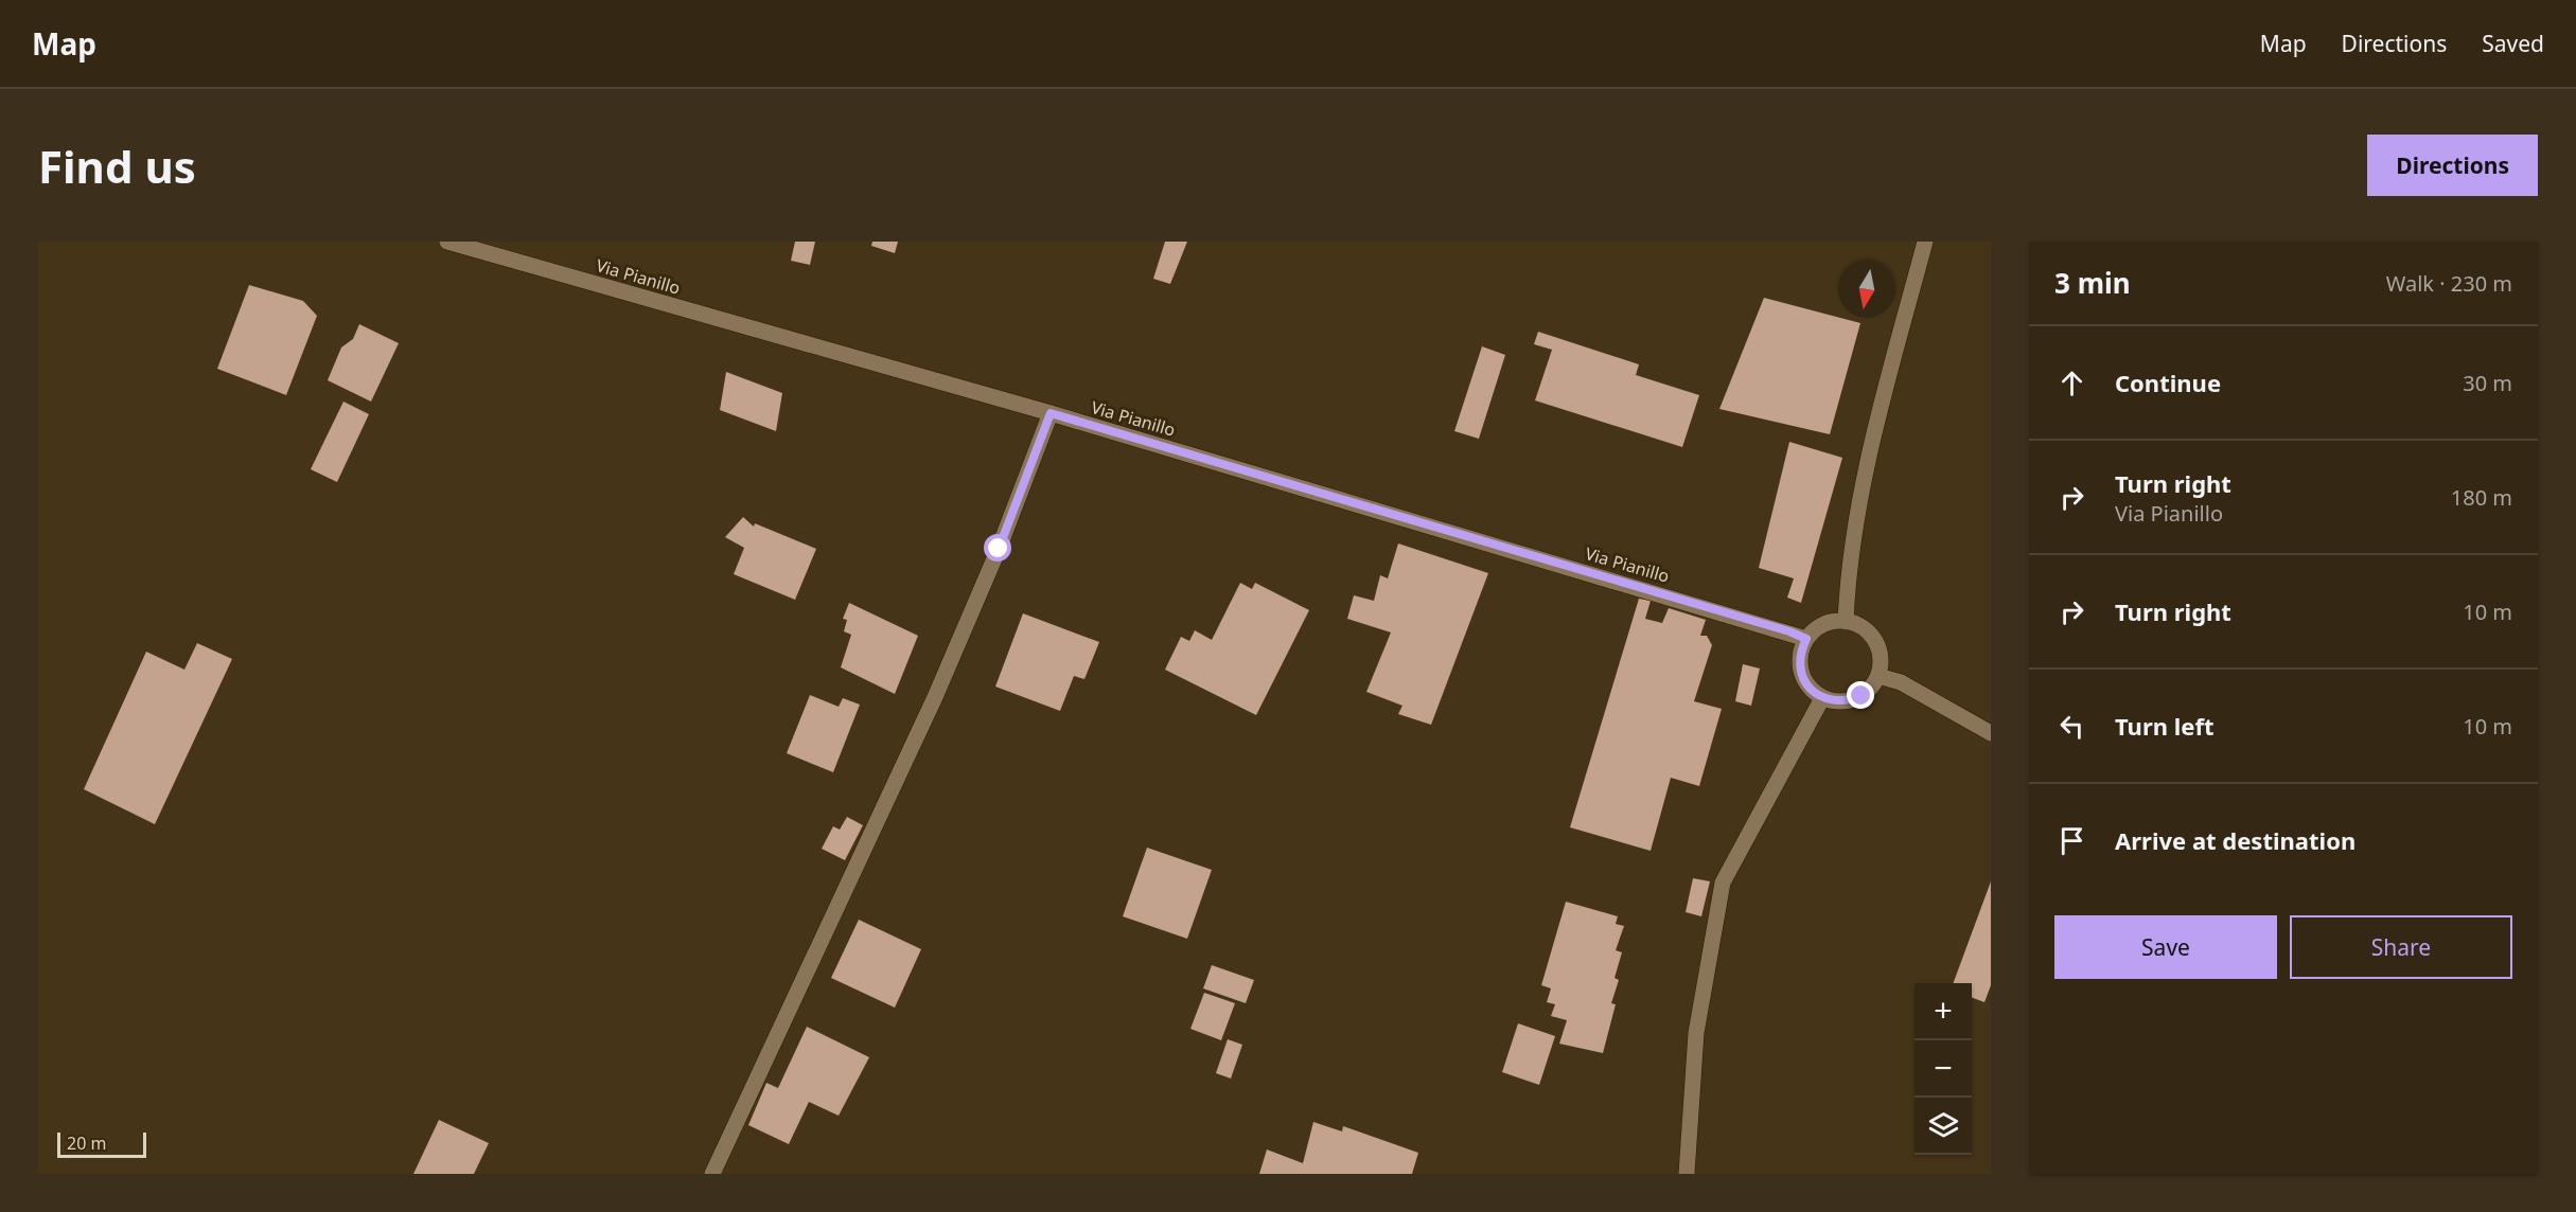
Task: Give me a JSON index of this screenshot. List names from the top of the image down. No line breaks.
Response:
{"streets":{"street":["Via Pianillo"]},"scale_bar":"20 m","north":"bottom","page":{"header":"Map","nav":["Map","Directions","Saved"],"buttons":["Directions",["Save","Share"]],"title":"Find us","heading":["3 min","Walk · 230 m"],"list":[["Continue","30 m"],["Turn right","Via Pianillo","180 m"],["Turn right","10 m"],["Turn left","10 m"],"Arrive at destination"],"map_buttons":["+","−"],"scale":"20 m"}}
